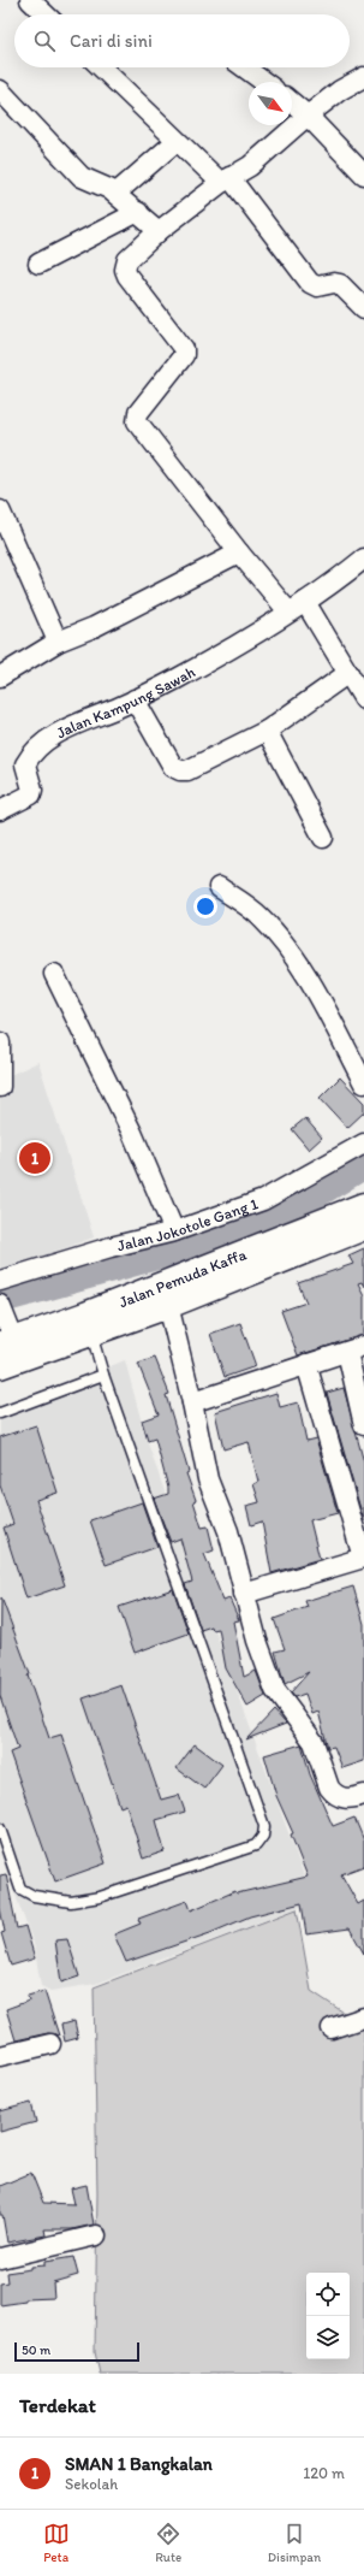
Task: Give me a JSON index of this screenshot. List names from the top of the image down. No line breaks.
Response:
{"streets":{"highway":["Jalan Pemuda Kaffa"],"street":["Jalan Kampung Sawah","Jalan Jokotole Gang 1"]},"scale_bar":"50 m","north":"bottom right","page":{"search":"Cari di sini","pins":"1","scale":"50 m","heading":"Terdekat","list":[{"mark":"1","name":"SMAN 1 Bangkalan","note":"Sekolah","value":"120 m"}],"nav":["Peta","Rute","Disimpan"]}}
